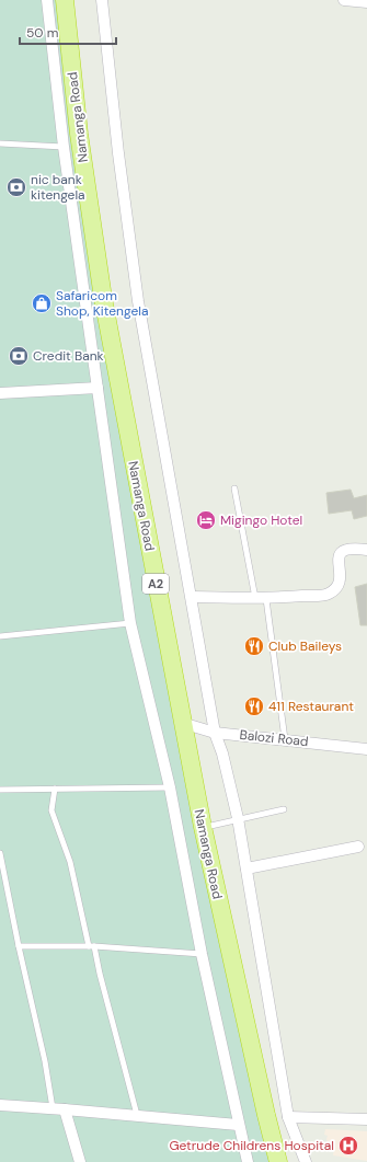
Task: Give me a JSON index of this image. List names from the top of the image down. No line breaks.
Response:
{"streets":{"highway":["Namanga Road","A2"],"street":["Balozi Road"]},"crossings":[["Namanga Road","Balozi Road"]],"places":{"bank":["nic bank kitengela","Credit Bank"],"shop":["Safaricom Shop, Kitengela"],"hotel":["Migingo Hotel"],"restaurant":["Club Baileys","411 Restaurant"],"hospital":["Getrude Childrens Hospital"]},"scale_bar":"50 m"}
